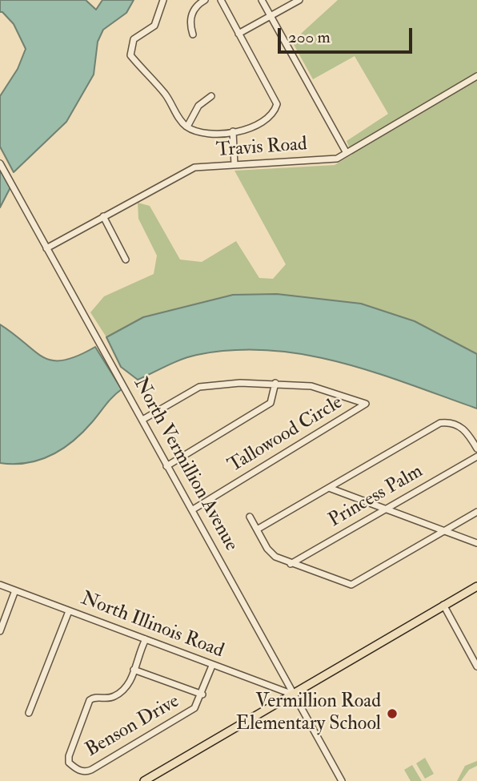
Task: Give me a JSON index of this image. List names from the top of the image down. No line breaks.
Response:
{"streets":{"street":["Travis Road","Tallowood Circle","North Vermillion Avenue","Princess Palm","North Illinois Road","Benson Drive"]},"crossings":[["Travis Road","North Vermillion Avenue"],["Tallowood Circle","North Vermillion Avenue"],["North Vermillion Avenue","North Illinois Road"],["North Illinois Road","Benson Drive"]],"places":["Vermillion Road Elementary School"],"scale_bar":"200 m"}
